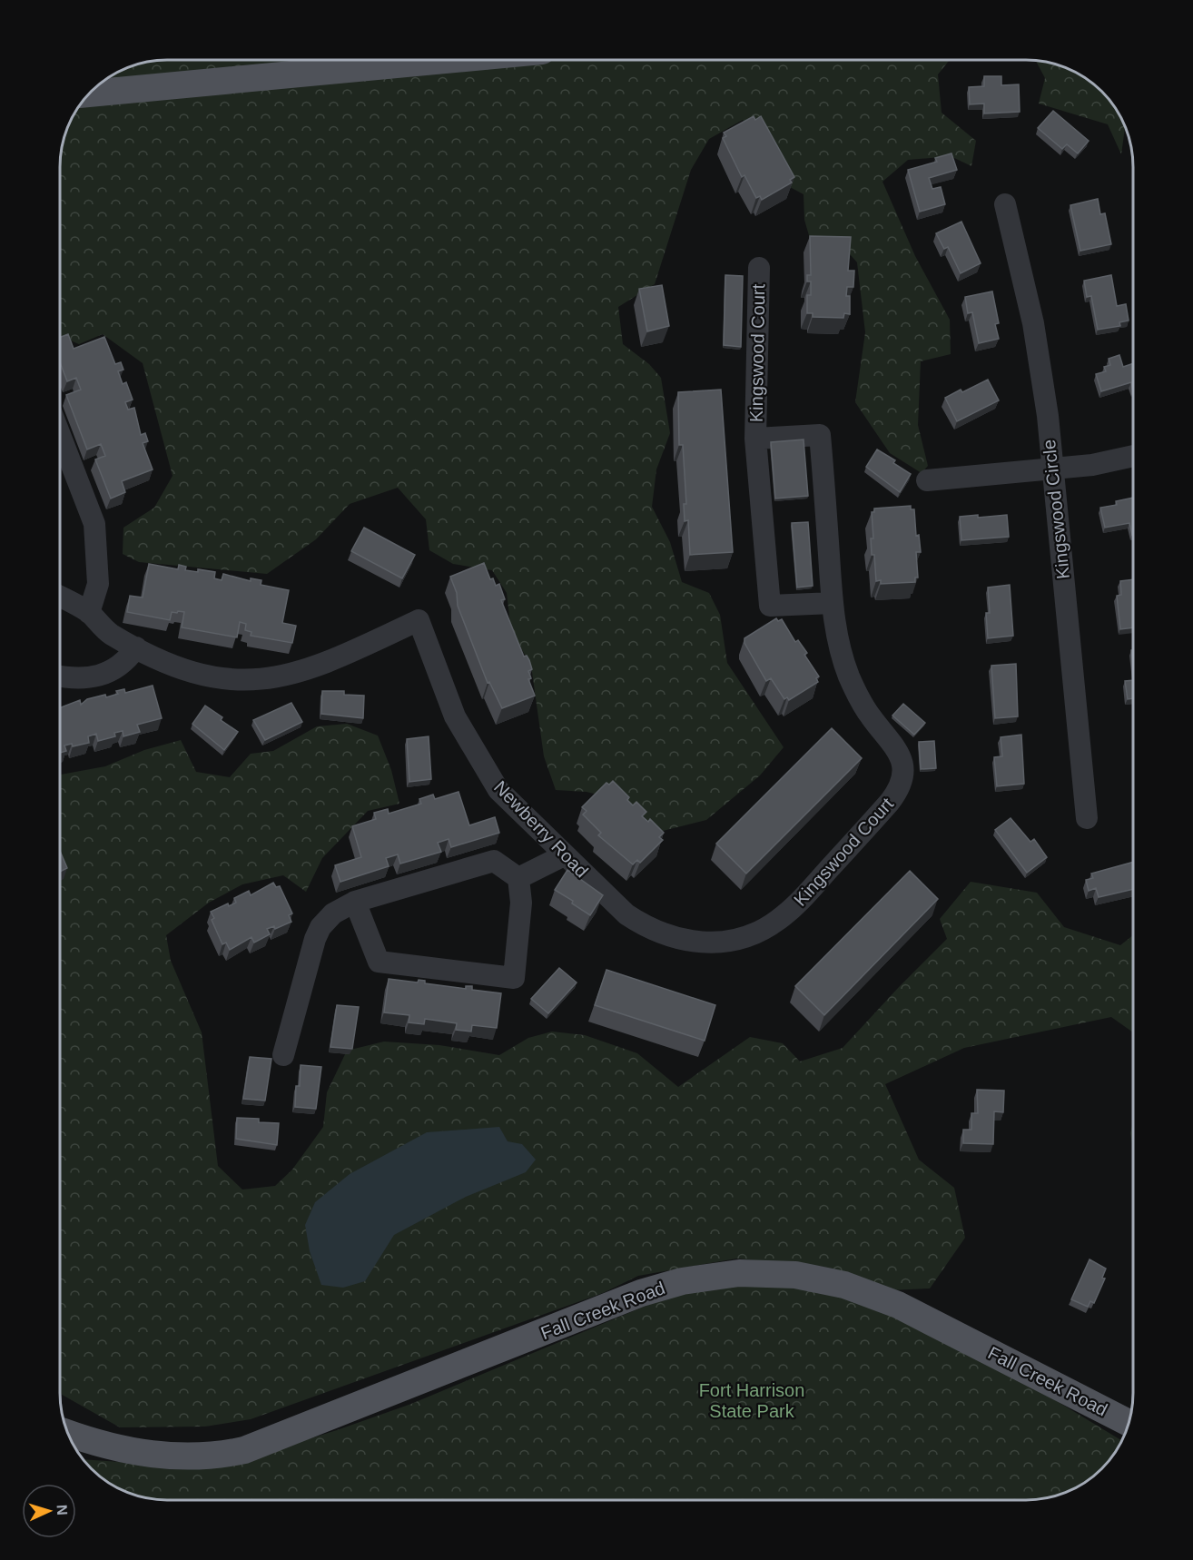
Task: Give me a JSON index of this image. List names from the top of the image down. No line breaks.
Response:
{"streets":{"main road":["Fall Creek Road"],"street":["Kingswood Court","Kingswood Circle","Newberry Road"]},"crossings":[["Kingswood Court","Newberry Road"]],"parks":["Fort Harrison State Park"],"north":"right"}
